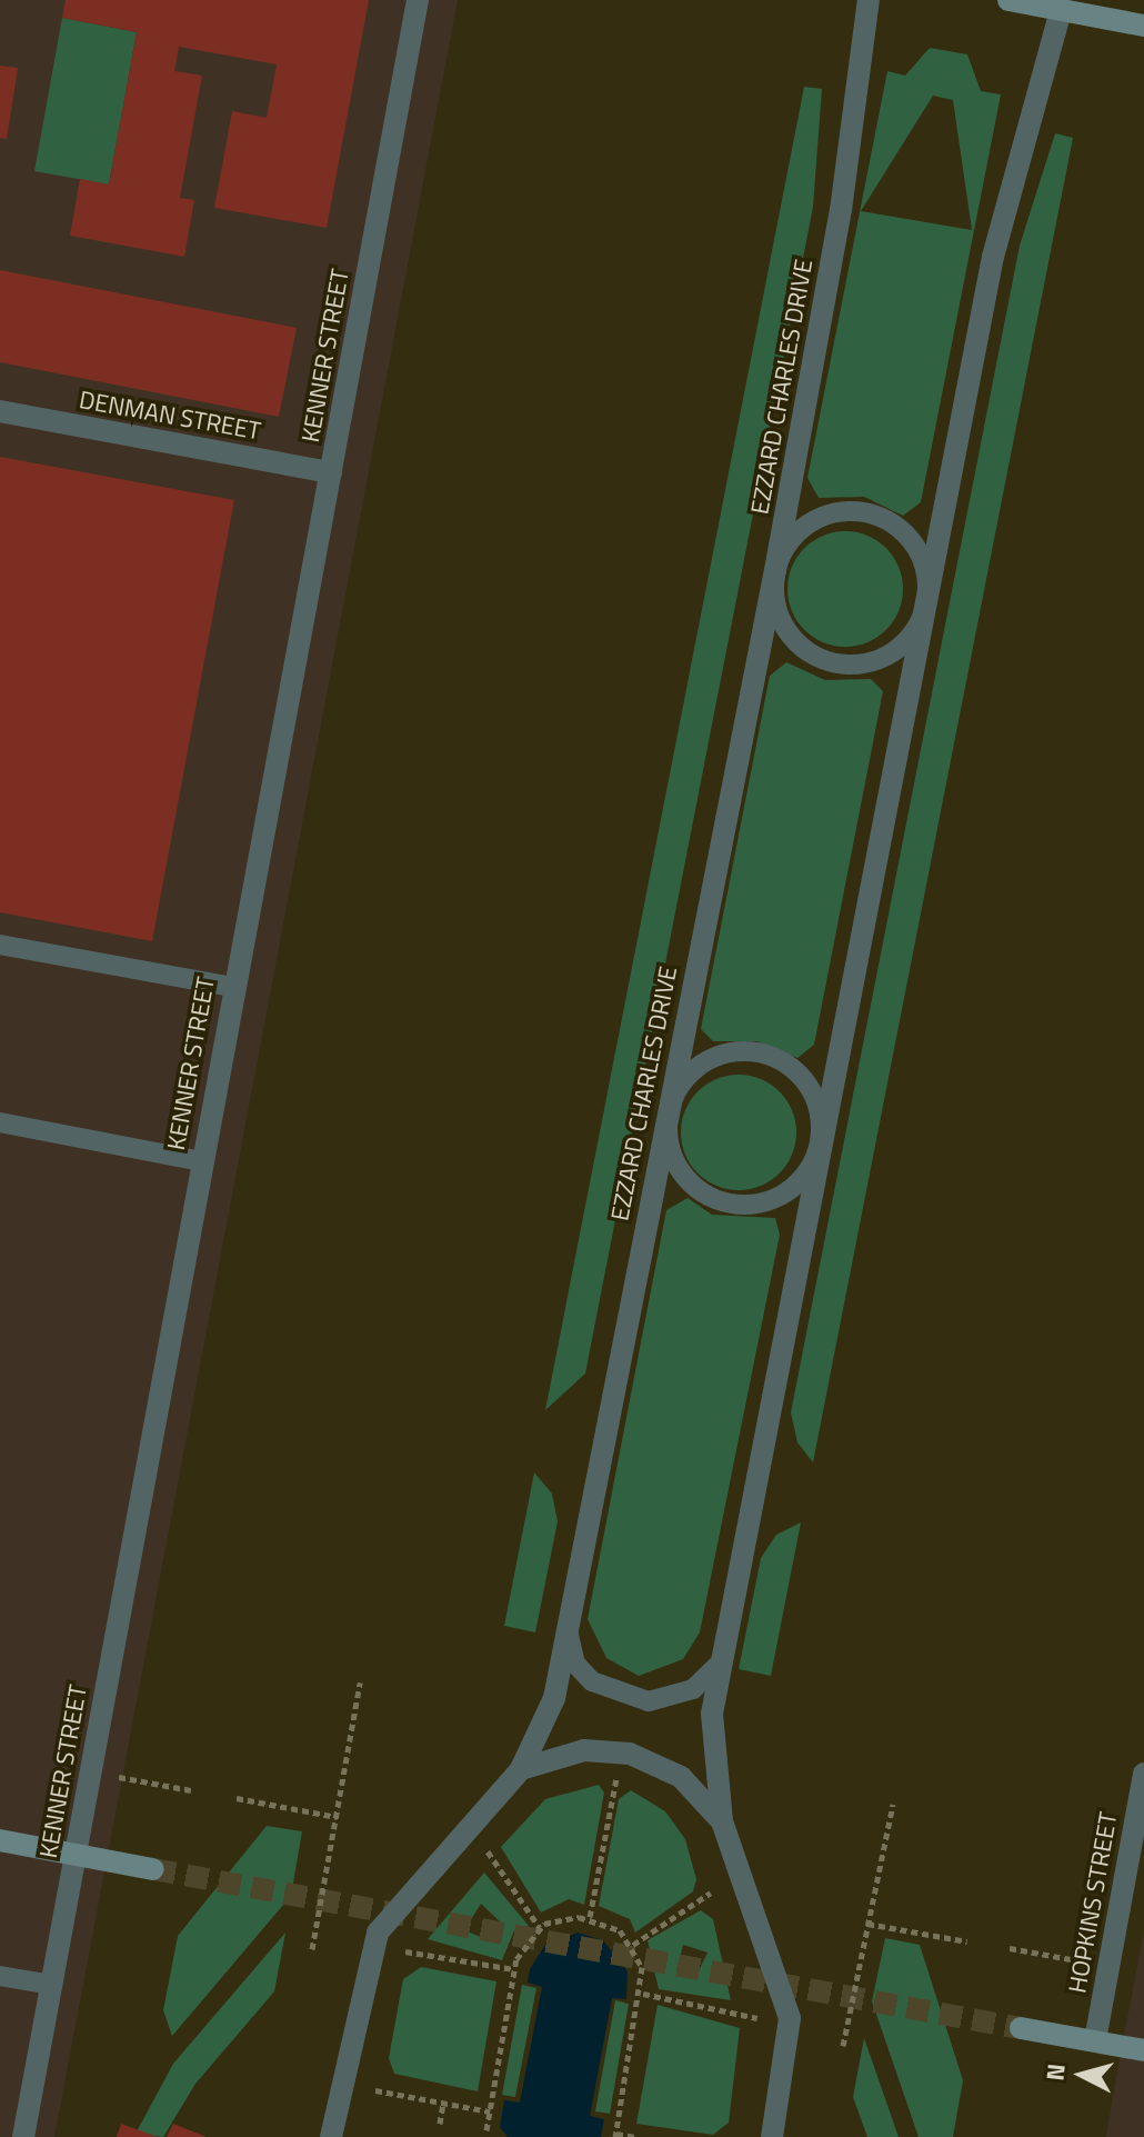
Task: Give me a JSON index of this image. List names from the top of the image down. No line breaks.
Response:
{"streets":{"street":["KENNER STREET","EZZARD CHARLES DRIVE","DENMAN STREET","HOPKINS STREET"]},"crossings":[["KENNER STREET","DENMAN STREET"]],"north":"left"}
